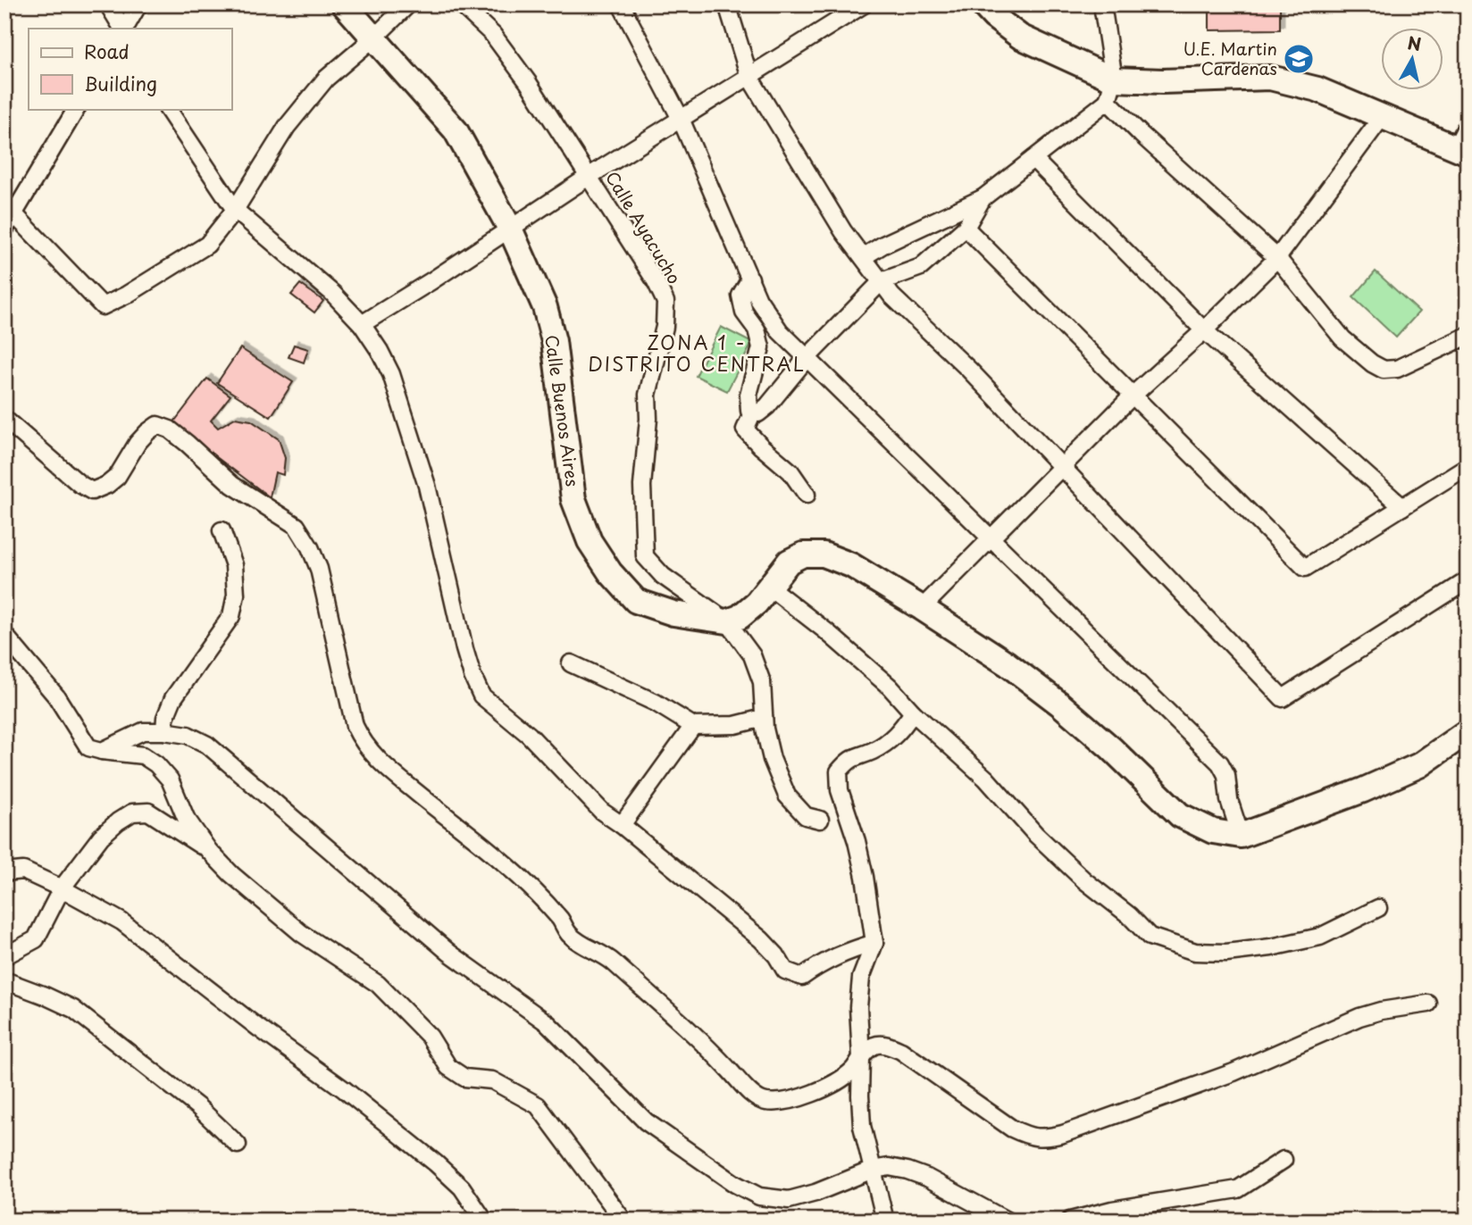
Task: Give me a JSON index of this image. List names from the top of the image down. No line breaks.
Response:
{"streets":{"street":["Calle Ayacucho","Calle Buenos Aires"]},"crossings":[["Calle Ayacucho","Calle Buenos Aires"]],"districts":["ZONA 1 - DISTRITO CENTRAL"],"places":{"school or university":["U.E. Martin Cardenas"]},"legend":["Road","Building"],"north":"top"}
